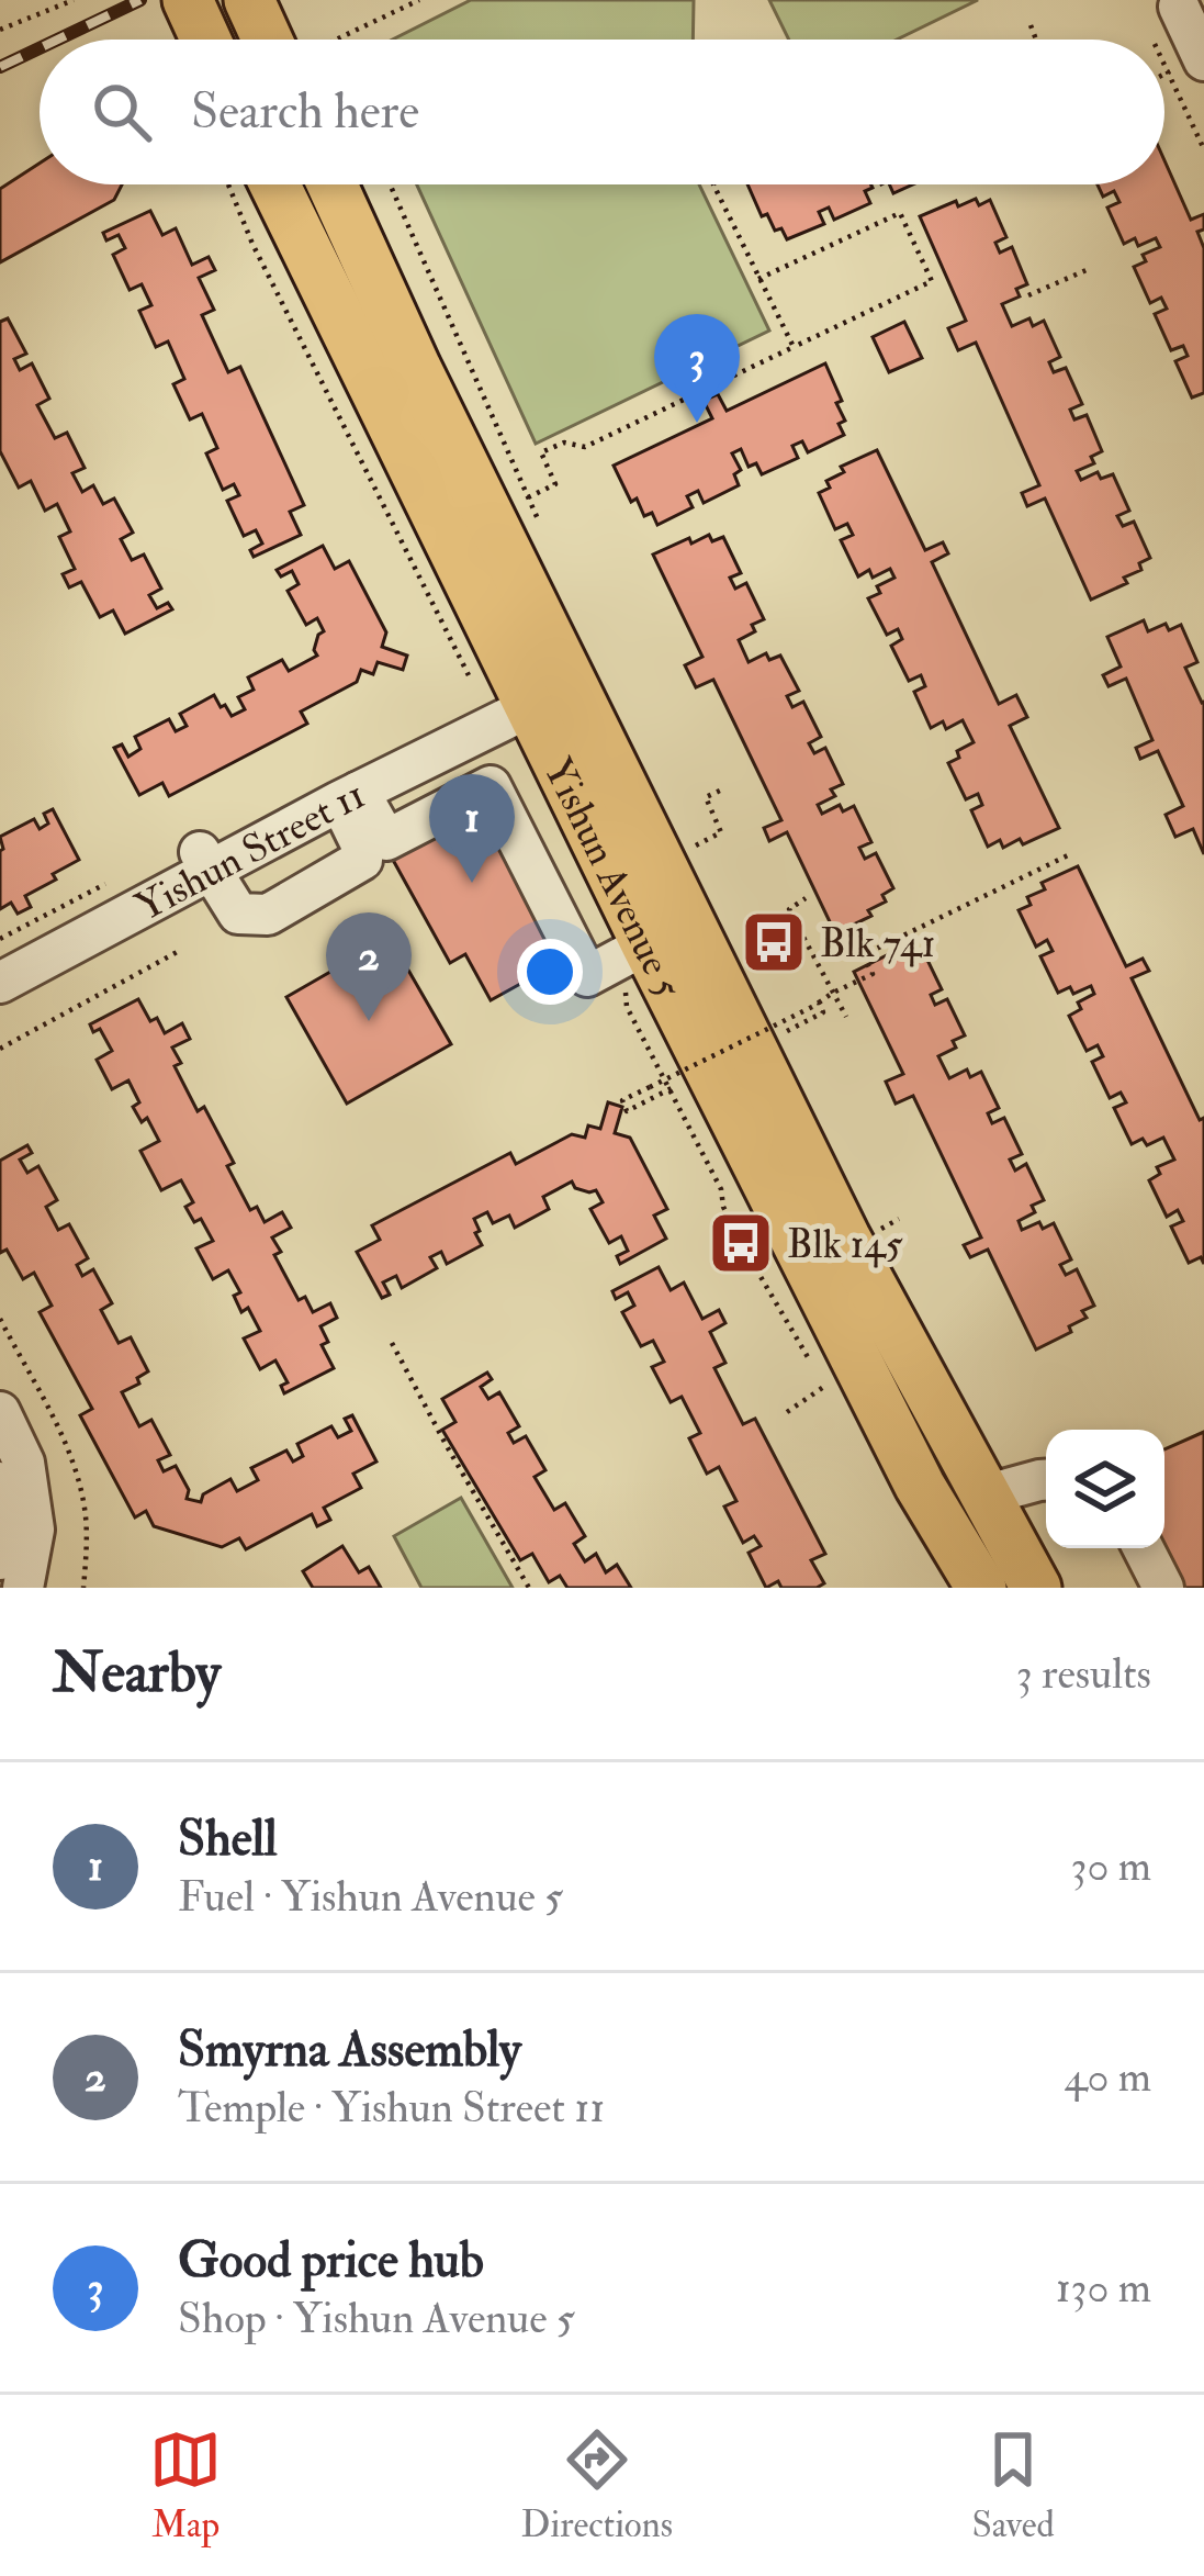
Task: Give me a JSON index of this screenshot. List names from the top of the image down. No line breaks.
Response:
{"streets":{"main road":["Yishun Avenue 5"],"street":["Yishun Street 11"]},"crossings":[["Yishun Street 11","Yishun Avenue 5"]],"places":{"bus stop":["Blk 741","Blk 145"]},"page":{"search":"Search here","pins":["3","1","2"],"heading":["Nearby","3 results"],"list":[{"mark":"1","name":"Shell","note":"Fuel · Yishun Avenue 5","value":"30 m"},{"mark":"2","name":"Smyrna Assembly","note":"Temple · Yishun Street 11","value":"40 m"},{"mark":"3","name":"Good price hub","note":"Shop · Yishun Avenue 5","value":"130 m"}],"nav":["Map","Directions","Saved"]}}
